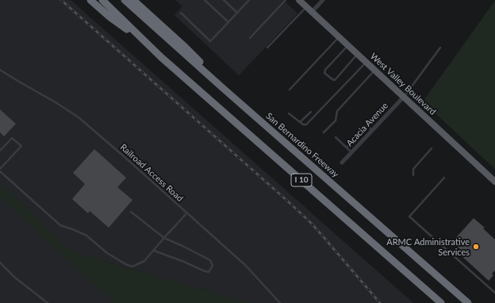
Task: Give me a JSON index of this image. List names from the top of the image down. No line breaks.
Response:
{"streets":{"highway":["San Bernardino Freeway","I 10"],"main road":["West Valley Boulevard"],"street":["Acacia Avenue"],"lane":["Railroad Access Road"]},"crossings":[["West Valley Boulevard","Acacia Avenue"]],"places":["ARMC Administrative Services"]}
